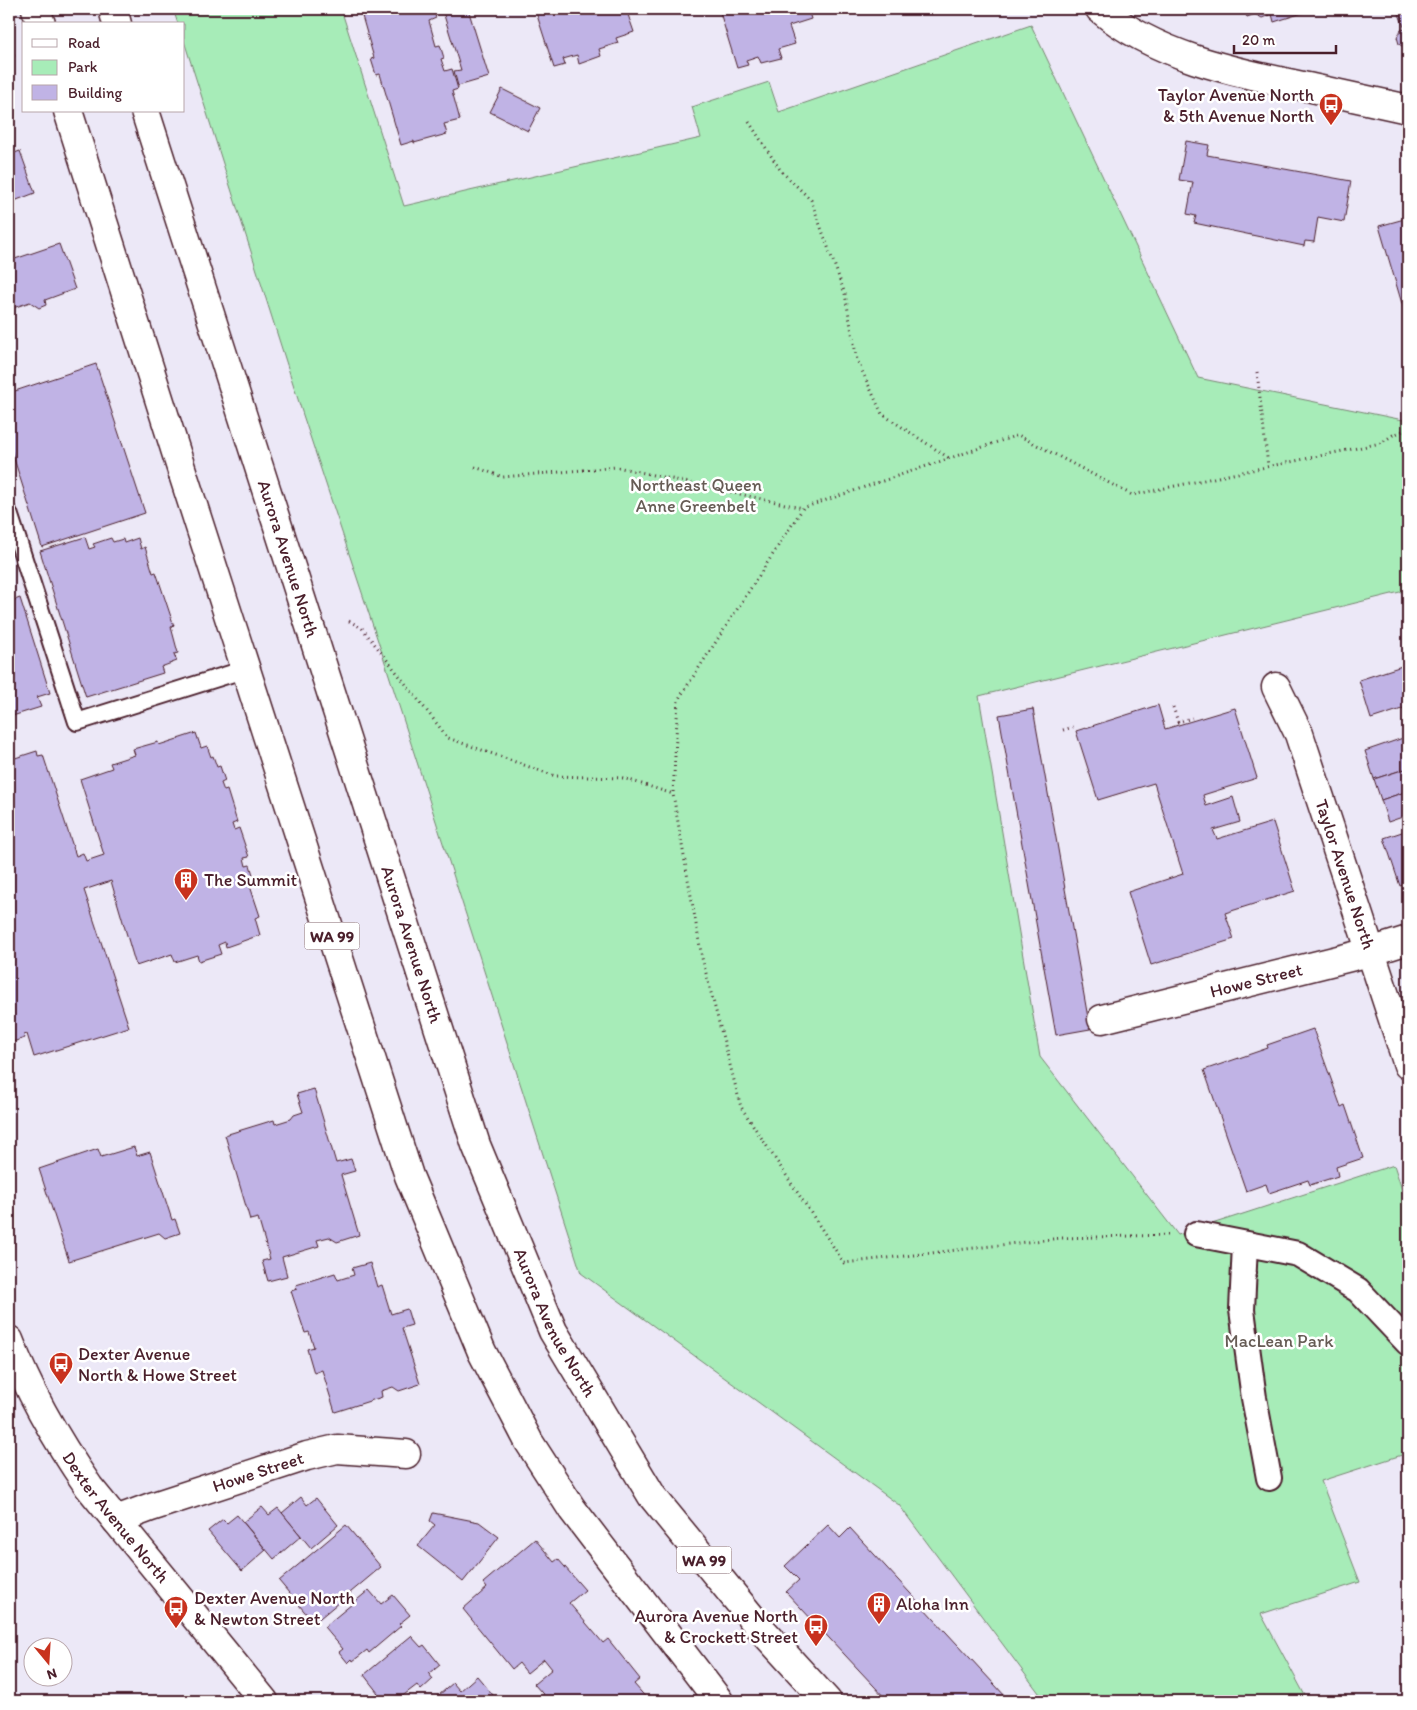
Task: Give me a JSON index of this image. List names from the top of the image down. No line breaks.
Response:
{"streets":{"main road":["Aurora Avenue North","Taylor Avenue North","WA 99","Howe Street","Dexter Avenue North"]},"crossings":[["Taylor Avenue North","Howe Street"],["Howe Street","Dexter Avenue North"]],"parks":["Northeast Queen Anne Greenbelt","MacLean Park"],"places":{"bus stop":["Taylor Avenue North & 5th Avenue North","Dexter Avenue North & Howe Street","Dexter Avenue North & Newton Street","Aurora Avenue North & Crockett Street"],"building":["The Summit","Aloha Inn"]},"legend":["Road","Park","Building"],"scale_bar":"20 m","north":"bottom"}
